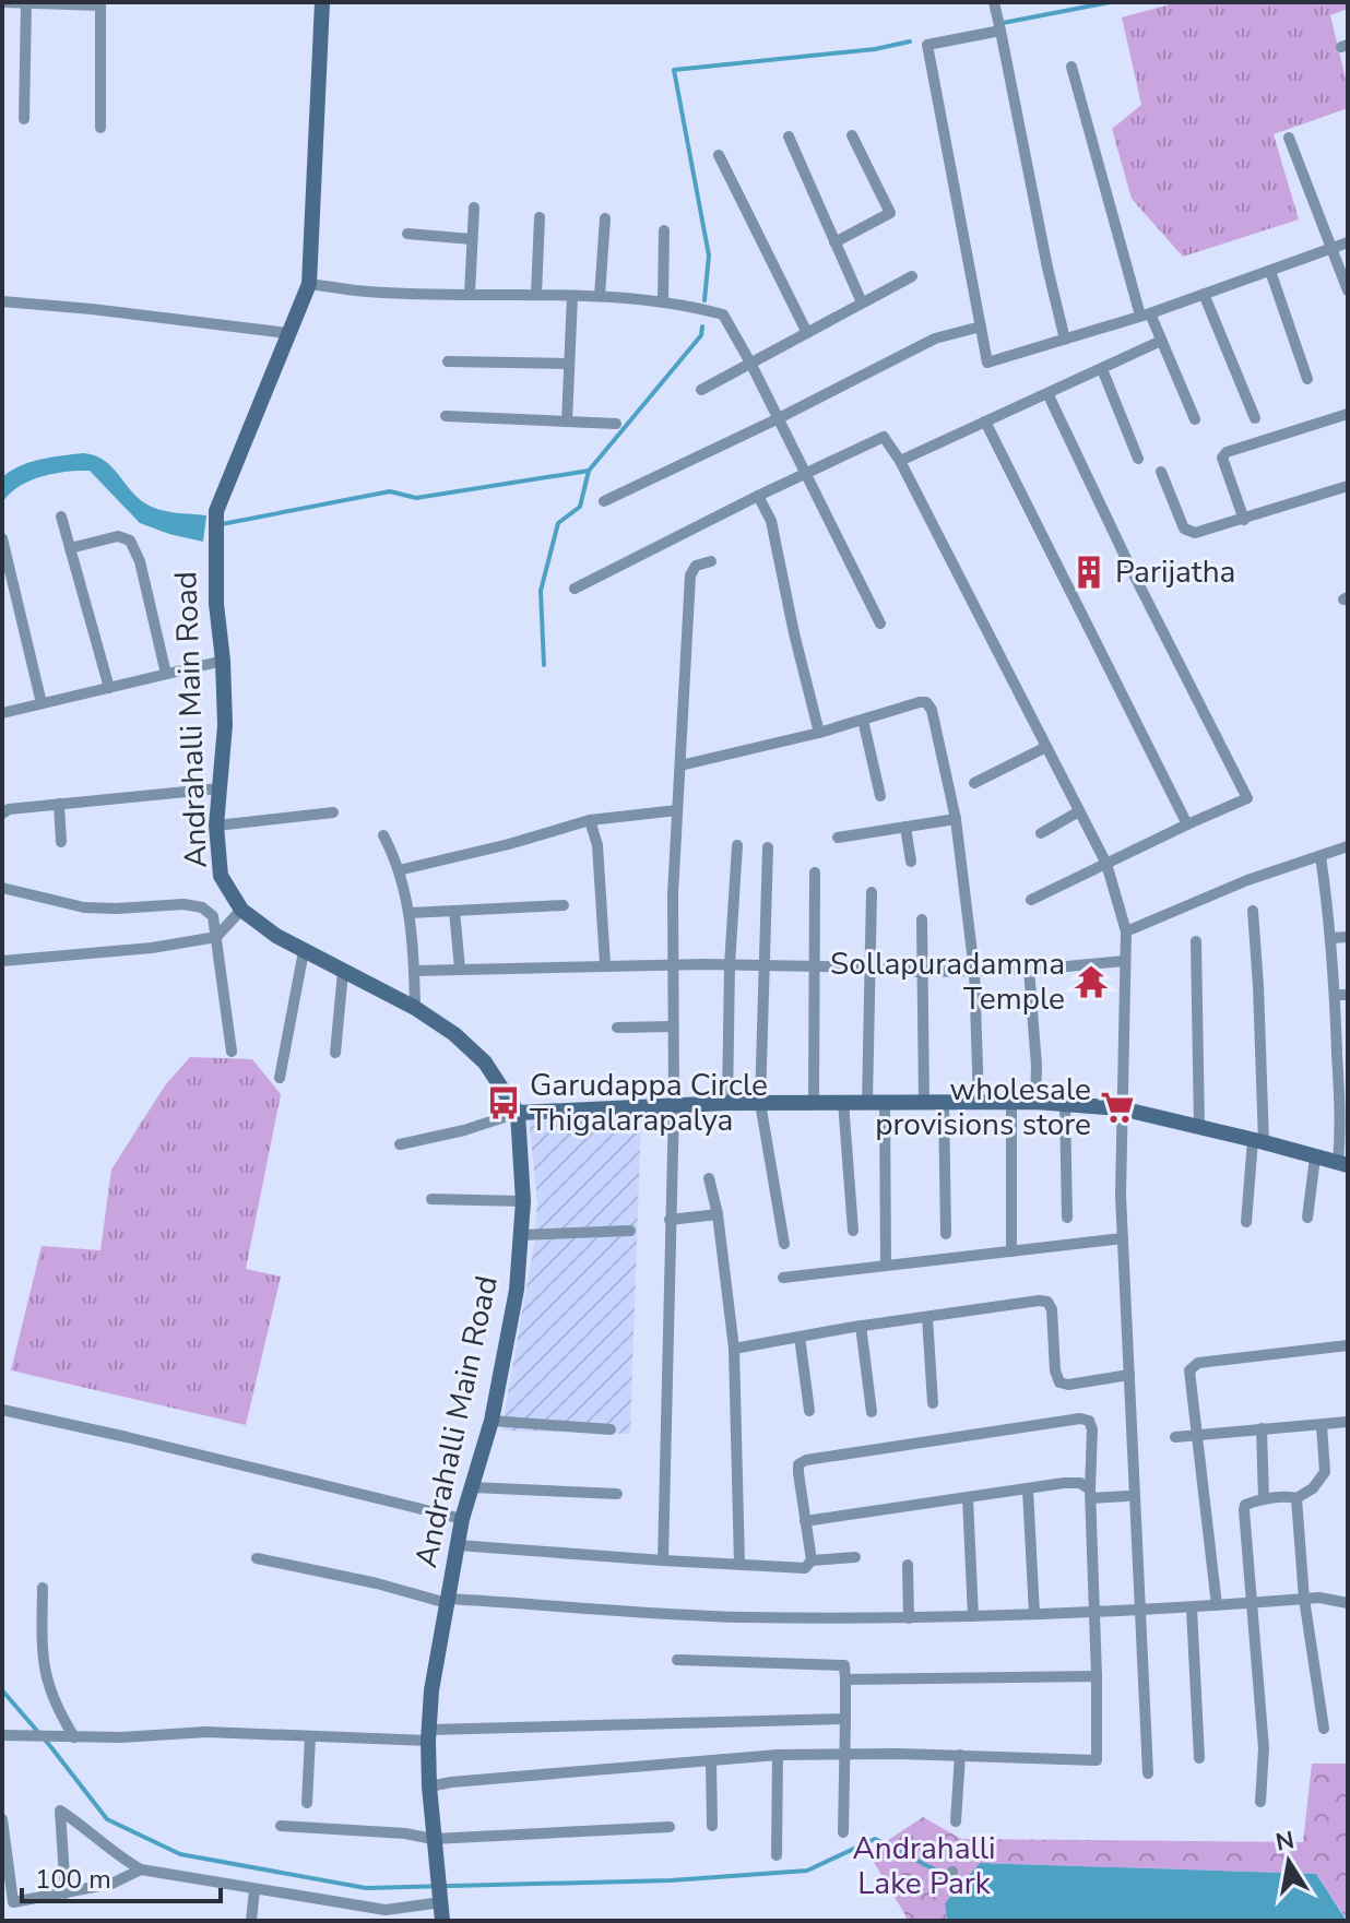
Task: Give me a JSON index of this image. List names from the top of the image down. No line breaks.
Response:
{"streets":{"main road":["Andrahalli Main Road"]},"parks":["Andrahalli Lake Park"],"places":{"building":["Parijatha"],"temple":["Sollapuradamma Temple"],"bus stop":["Garudappa Circle Thigalarapalya"],"supermarket":["wholesale provisions store"]},"scale_bar":"100 m","north":"top"}
